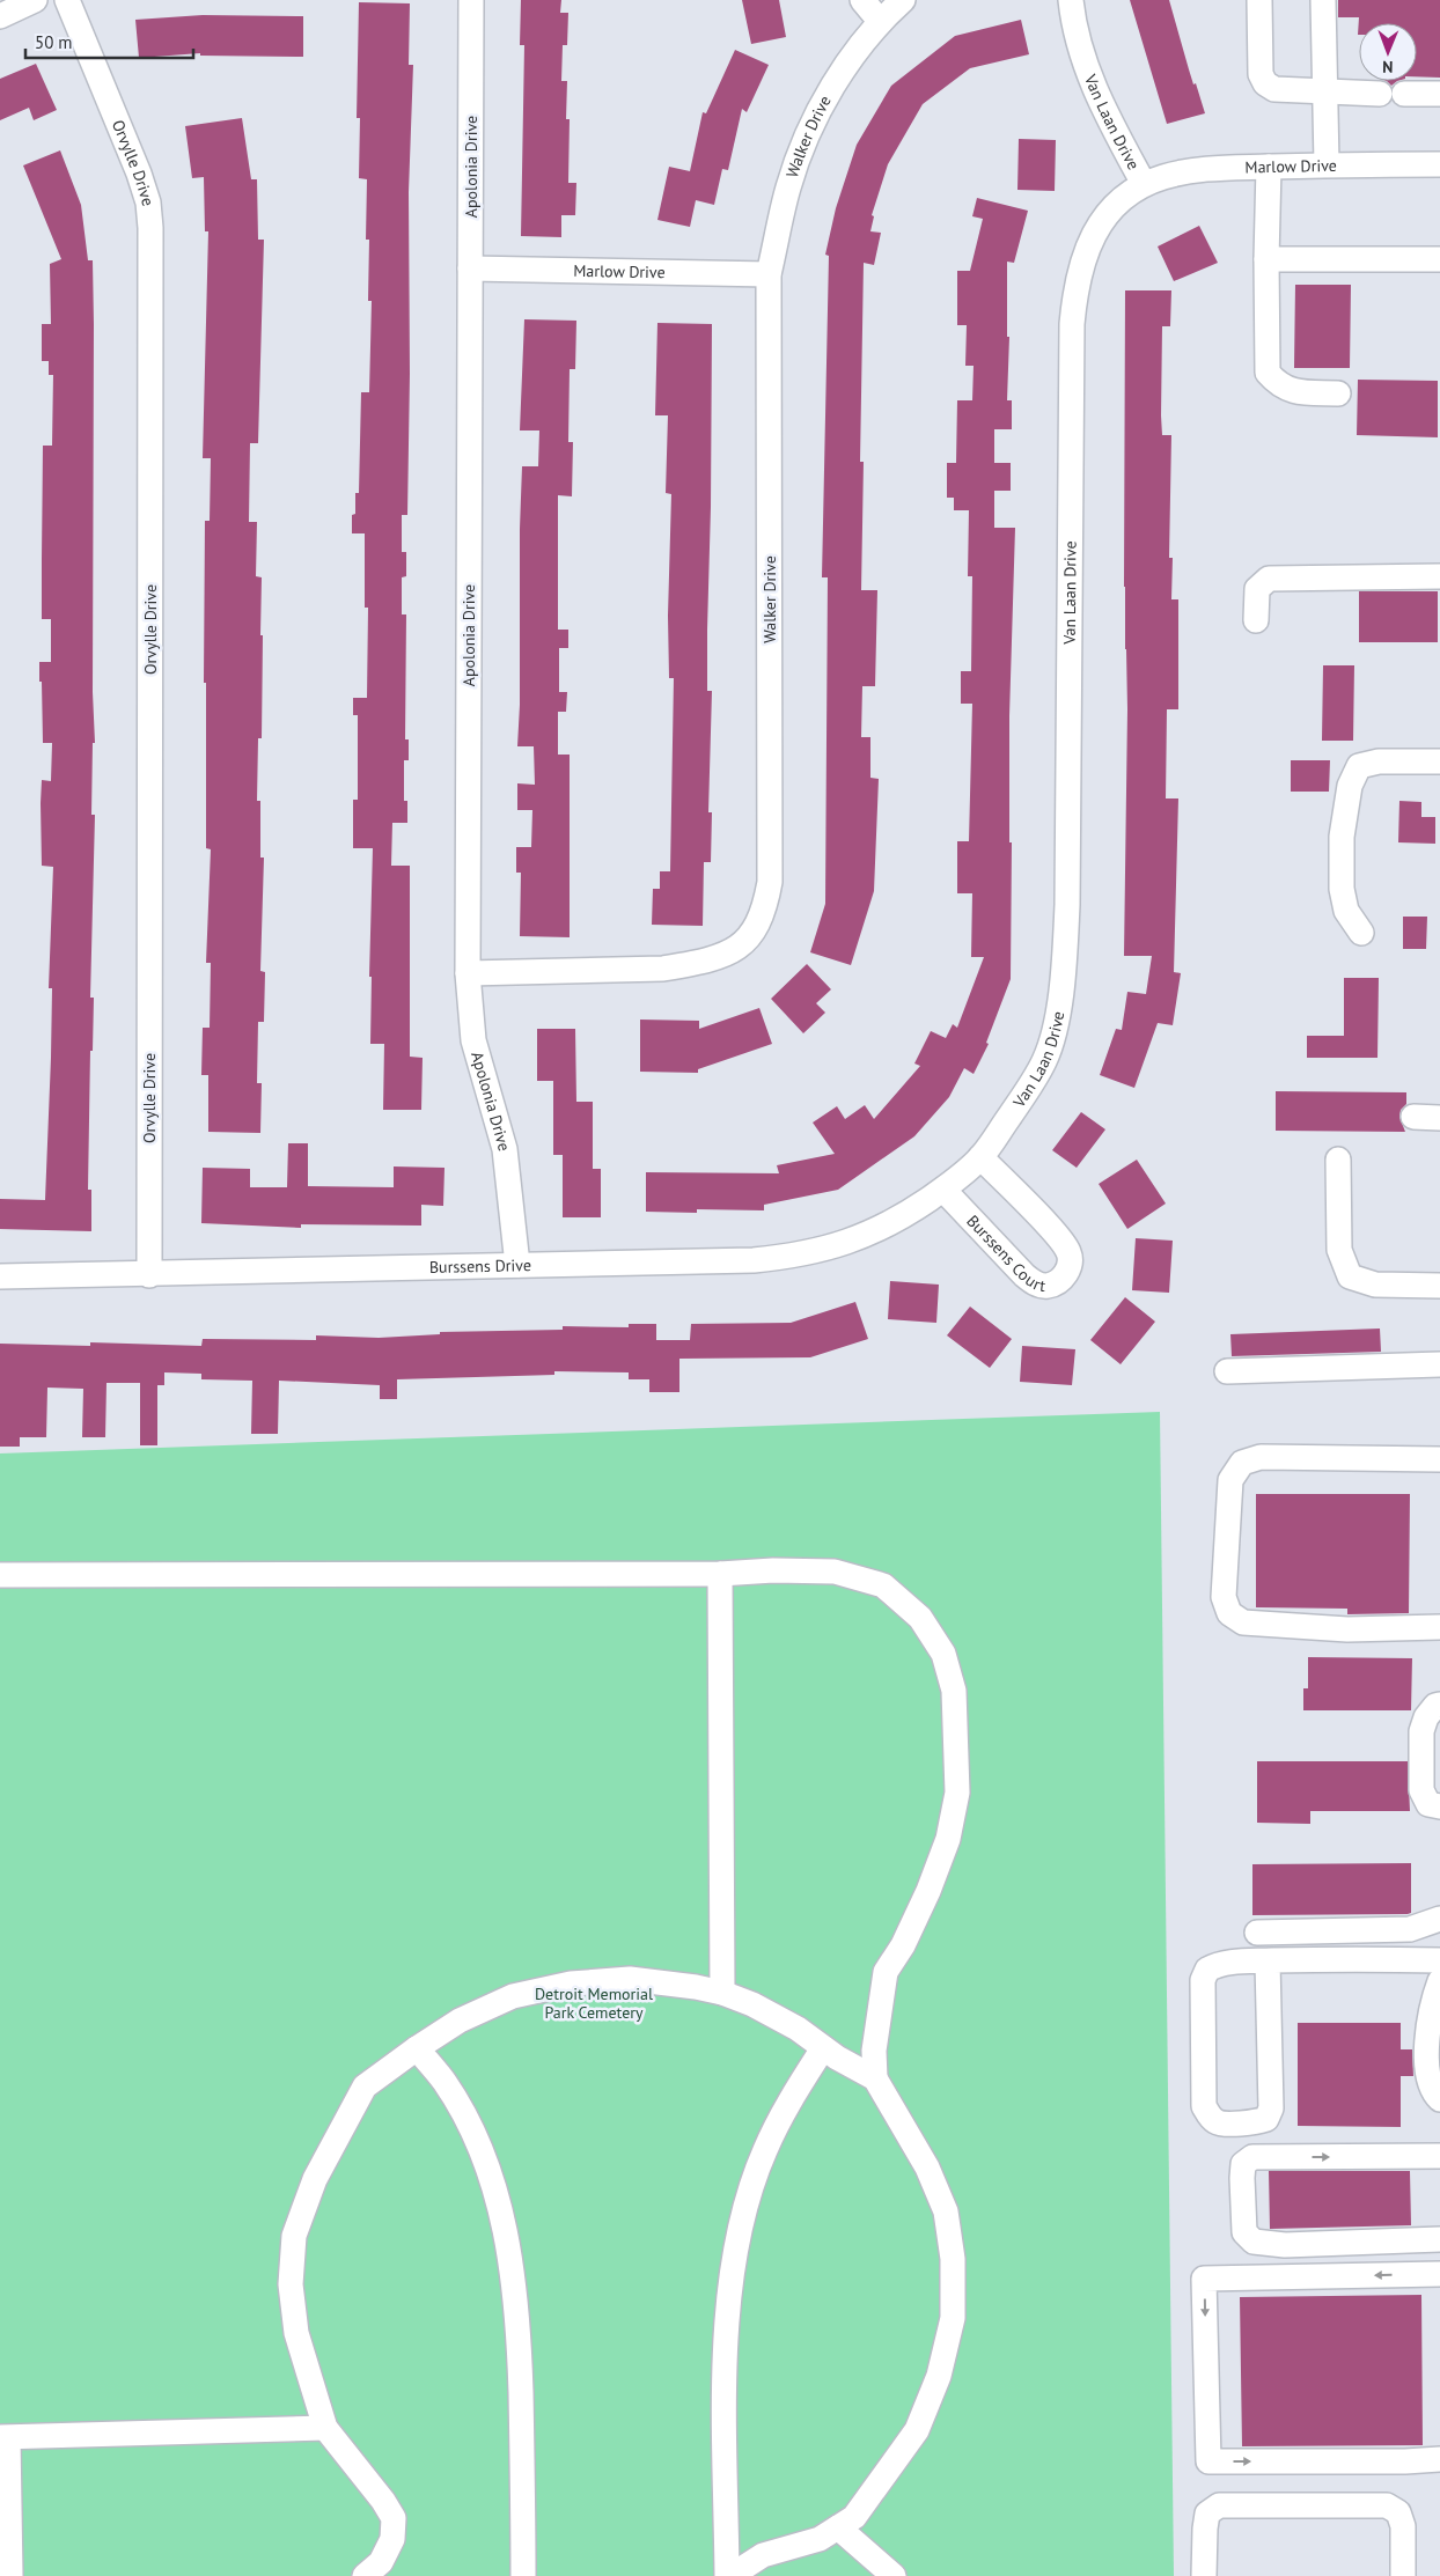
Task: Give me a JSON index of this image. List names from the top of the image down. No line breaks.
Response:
{"streets":{"street":["Van Laan Drive","Walker Drive","Orvylle Drive","Apolonia Drive","Marlow Drive","Burssens Court","Burssens Drive"]},"crossings":[["Van Laan Drive","Marlow Drive"],["Van Laan Drive","Burssens Court"],["Van Laan Drive","Burssens Drive"],["Walker Drive","Apolonia Drive"],["Walker Drive","Marlow Drive"],["Orvylle Drive","Burssens Drive"],["Apolonia Drive","Marlow Drive"],["Apolonia Drive","Burssens Drive"],["Burssens Court","Burssens Drive"]],"parks":["Detroit Memorial Park Cemetery"],"scale_bar":"50 m","north":"bottom"}
